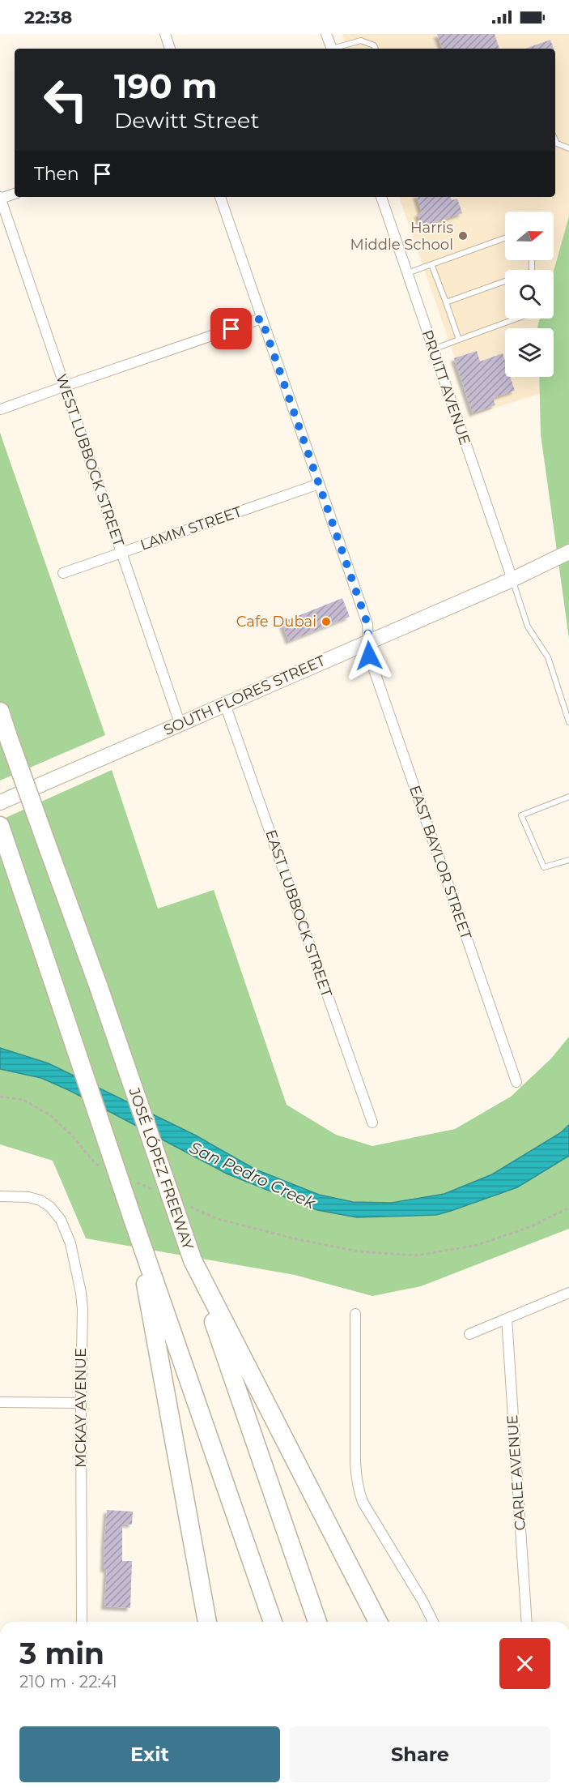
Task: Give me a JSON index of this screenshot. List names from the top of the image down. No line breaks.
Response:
{"streets":{"highway":["JOSÉ LÓPEZ FREEWAY"],"main road":["SOUTH FLORES STREET"],"street":["PRUITT AVENUE","WEST LUBBOCK STREET","LAMM STREET","EAST BAYLOR STREET","EAST LUBBOCK STREET","MCKAY AVENUE","CARLE AVENUE"]},"crossings":[["PRUITT AVENUE","SOUTH FLORES STREET"],["WEST LUBBOCK STREET","LAMM STREET"],["WEST LUBBOCK STREET","SOUTH FLORES STREET"],["LAMM STREET","EAST BAYLOR STREET"],["SOUTH FLORES STREET","EAST BAYLOR STREET"],["SOUTH FLORES STREET","EAST LUBBOCK STREET"]],"water":["San Pedro Creek"],"places":["Harris Middle School","Cafe Dubai"],"north":"right","page":{"status":"22:38","turn":["190 m","Dewitt Street"],"then":"Then","heading":["3 min","210 m · 22:41"],"buttons":["Exit","Share"]}}
